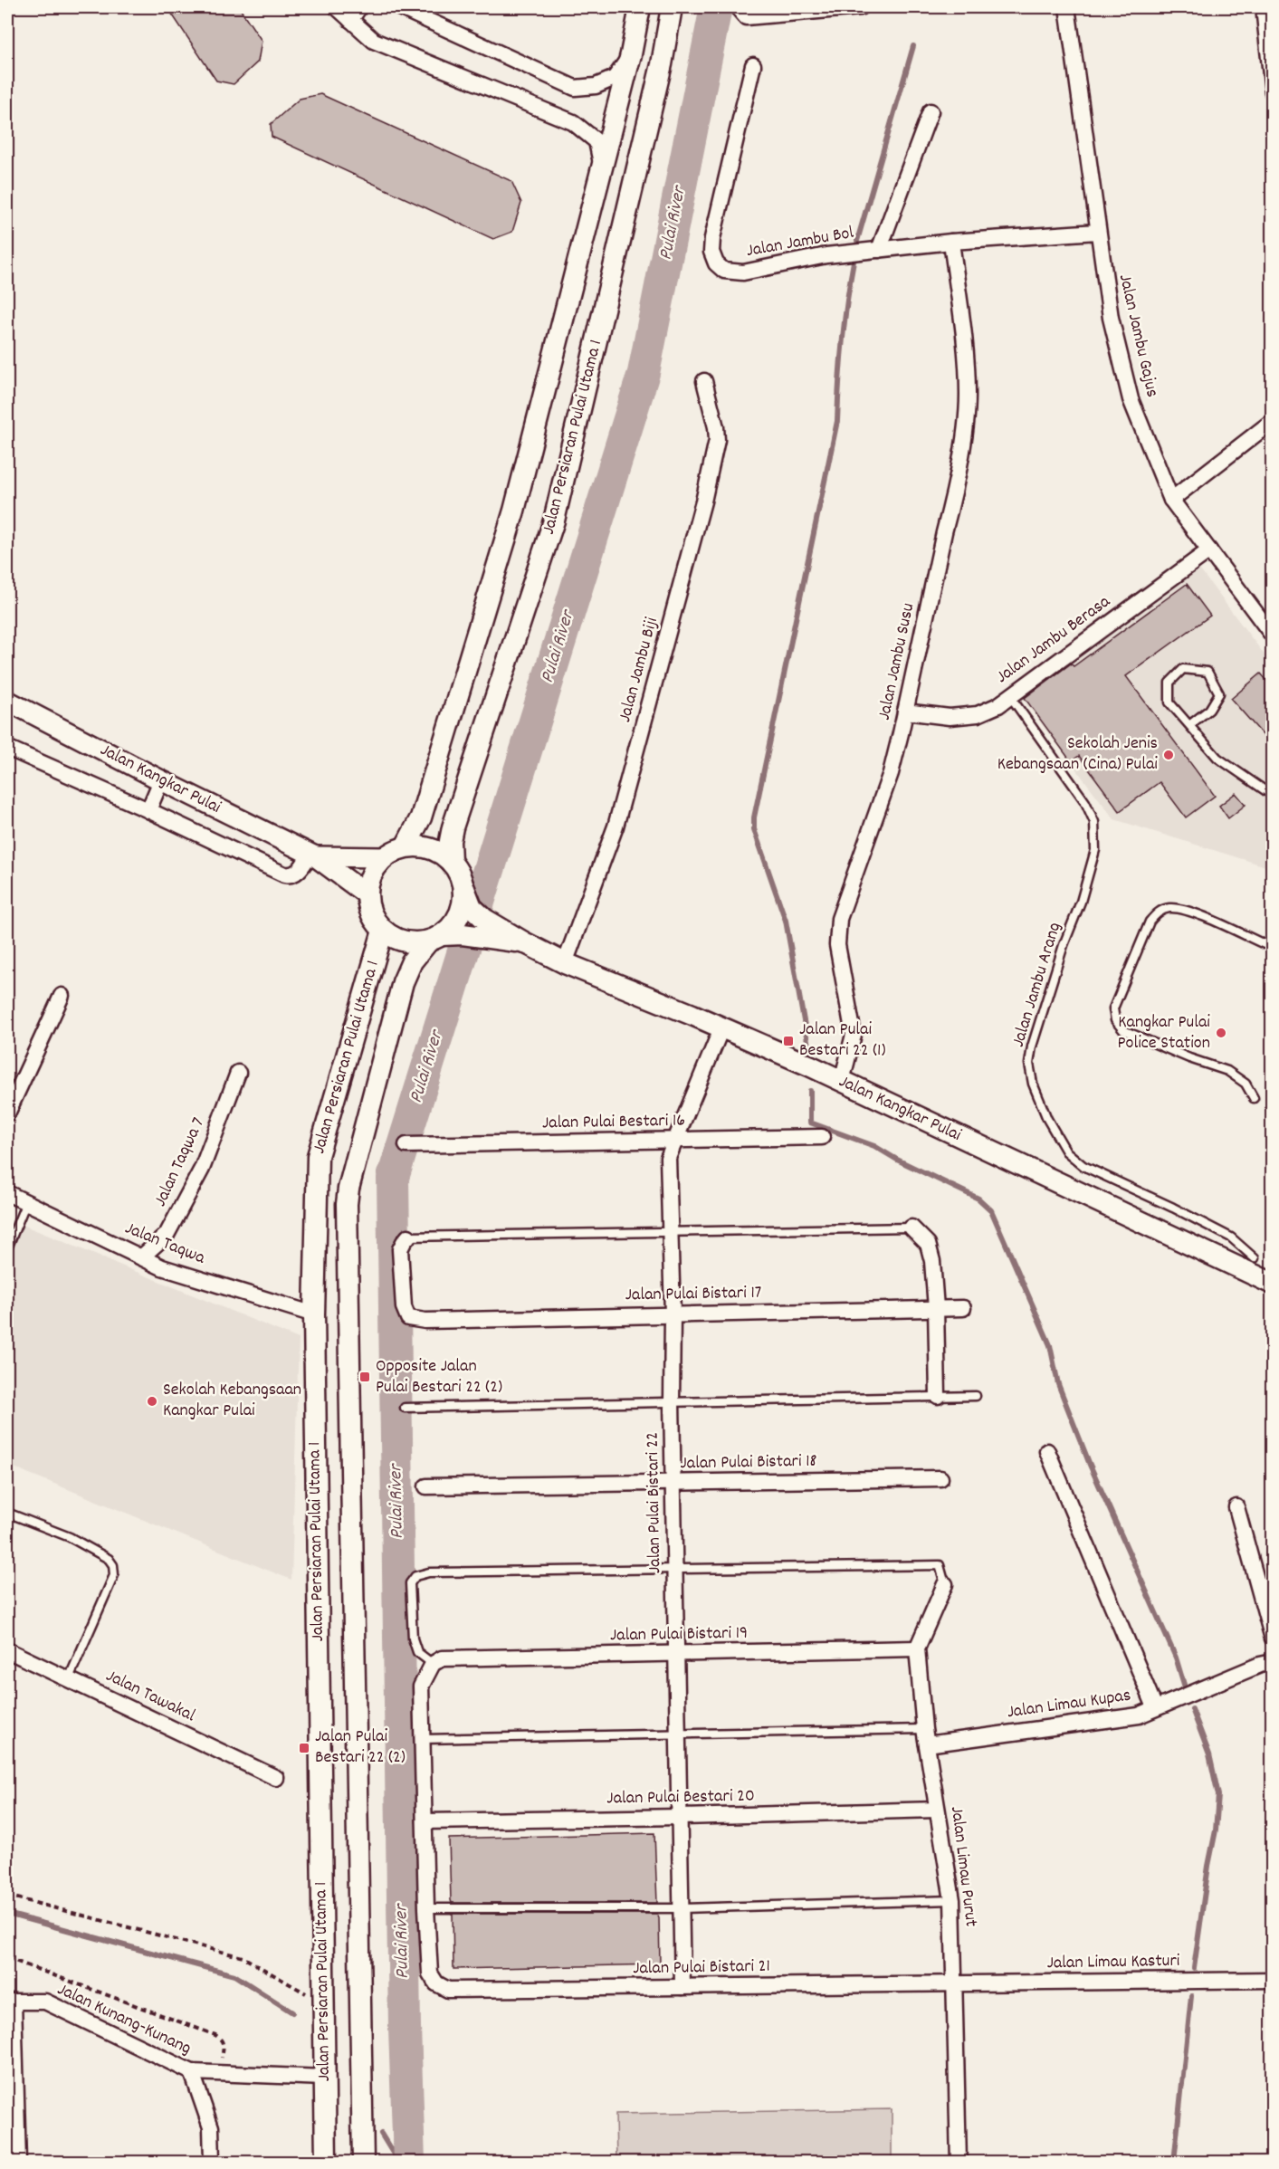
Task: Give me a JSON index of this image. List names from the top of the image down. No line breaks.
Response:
{"streets":{"main road":["Jalan Persiaran Pulai Utama 1","Jalan Kangkar Pulai"],"street":["Jalan Jambu Bol","Jalan Jambu Gajus","Jalan Jambu Berasa","Jalan Jambu Susu","Jalan Jambu Biji","Jalan Pulai Bestari 16","Jalan Taqwa 7","Jalan Taqwa","Jalan Pulai Bistari 17","Jalan Pulai Bistari 18","Jalan Pulai Bistari 22","Jalan Pulai Bistari 19","Jalan Tawakal","Jalan Limau Kupas","Jalan Pulai Bestari 20","Jalan Limau Purut","Jalan Limau Kasturi","Jalan Pulai Bistari 21","Jalan Kunang-Kunang"],"lane":["Jalan Jambu Arang"]},"crossings":[["Jalan Jambu Bol","Jalan Jambu Gajus"],["Jalan Jambu Bol","Jalan Jambu Susu"],["Jalan Jambu Gajus","Jalan Jambu Berasa"],["Jalan Persiaran Pulai Utama 1","Jalan Kangkar Pulai"],["Jalan Persiaran Pulai Utama 1","Jalan Taqwa"],["Jalan Persiaran Pulai Utama 1","Jalan Kunang-Kunang"],["Jalan Jambu Berasa","Jalan Jambu Susu"],["Jalan Jambu Berasa","Jalan Jambu Arang"],["Jalan Jambu Susu","Jalan Kangkar Pulai"],["Jalan Jambu Biji","Jalan Kangkar Pulai"],["Jalan Kangkar Pulai","Jalan Pulai Bistari 22"],["Jalan Pulai Bestari 16","Jalan Pulai Bistari 22"],["Jalan Taqwa 7","Jalan Taqwa"],["Jalan Pulai Bistari 17","Jalan Pulai Bistari 22"],["Jalan Pulai Bistari 18","Jalan Pulai Bistari 22"],["Jalan Pulai Bistari 22","Jalan Pulai Bistari 19"],["Jalan Pulai Bistari 22","Jalan Pulai Bestari 20"],["Jalan Pulai Bistari 22","Jalan Pulai Bistari 21"],["Jalan Pulai Bistari 19","Jalan Limau Purut"],["Jalan Limau Kupas","Jalan Limau Purut"],["Jalan Pulai Bestari 20","Jalan Limau Purut"],["Jalan Limau Purut","Jalan Limau Kasturi"],["Jalan Limau Purut","Jalan Pulai Bistari 21"],["Jalan Limau Kasturi","Jalan Pulai Bistari 21"]],"water":["Pulai River"],"places":{"other":["Sekolah Jenis Kebangsaan (Cina) Pulai","Kangkar Pulai Police Station","Sekolah Kebangsaan Kangkar Pulai"],"transit":["Jalan Pulai Bestari 22 (1)","Opposite Jalan Pulai Bestari 22 (2)","Jalan Pulai Bestari 22 (2)"]}}
